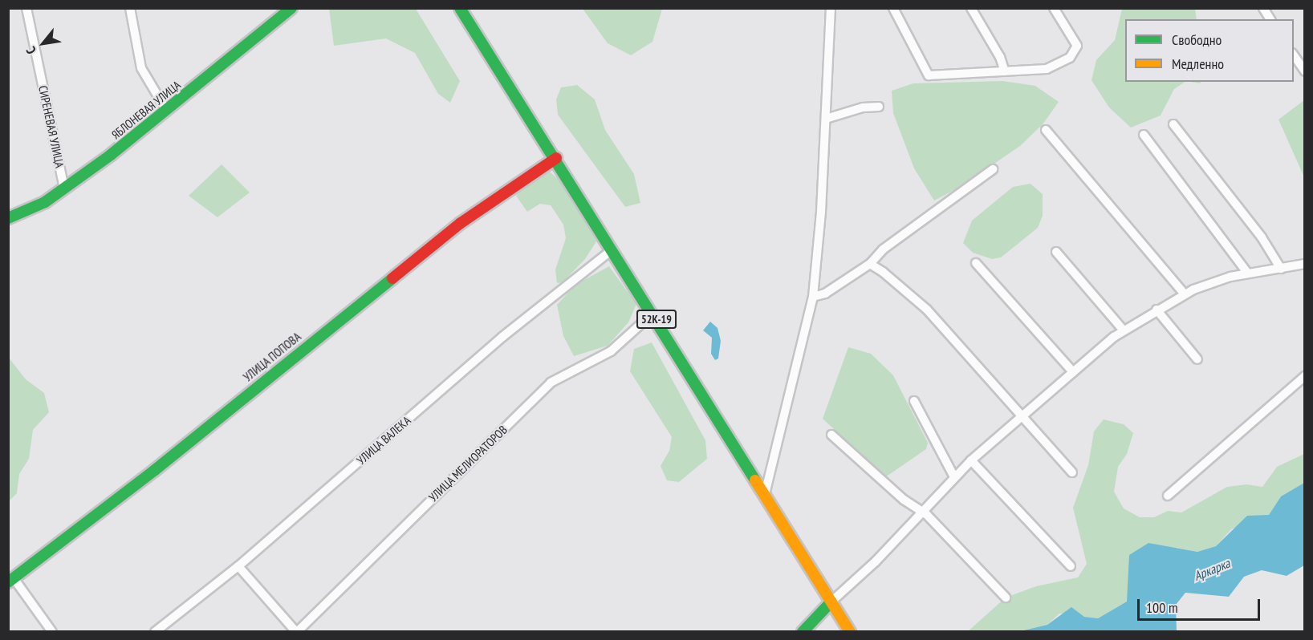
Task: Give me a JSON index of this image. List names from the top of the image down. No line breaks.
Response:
{"streets":{"street":["ЯБЛОНЕВАЯ УЛИЦА","СИРЕНЕВАЯ УЛИЦА","52К-19","УЛИЦА ПОПОВА","УЛИЦА ВАЛЕКА","УЛИЦА МЕЛИОРАТОРОВ"]},"crossings":[["ЯБЛОНЕВАЯ УЛИЦА","СИРЕНЕВАЯ УЛИЦА"],["52К-19","УЛИЦА ПОПОВА"],["52К-19","УЛИЦА ВАЛЕКА"],["52К-19","УЛИЦА МЕЛИОРАТОРОВ"]],"water":["Аркарка"],"legend":["Свободно","Медленно"],"scale_bar":"100 m","north":"bottom left"}
